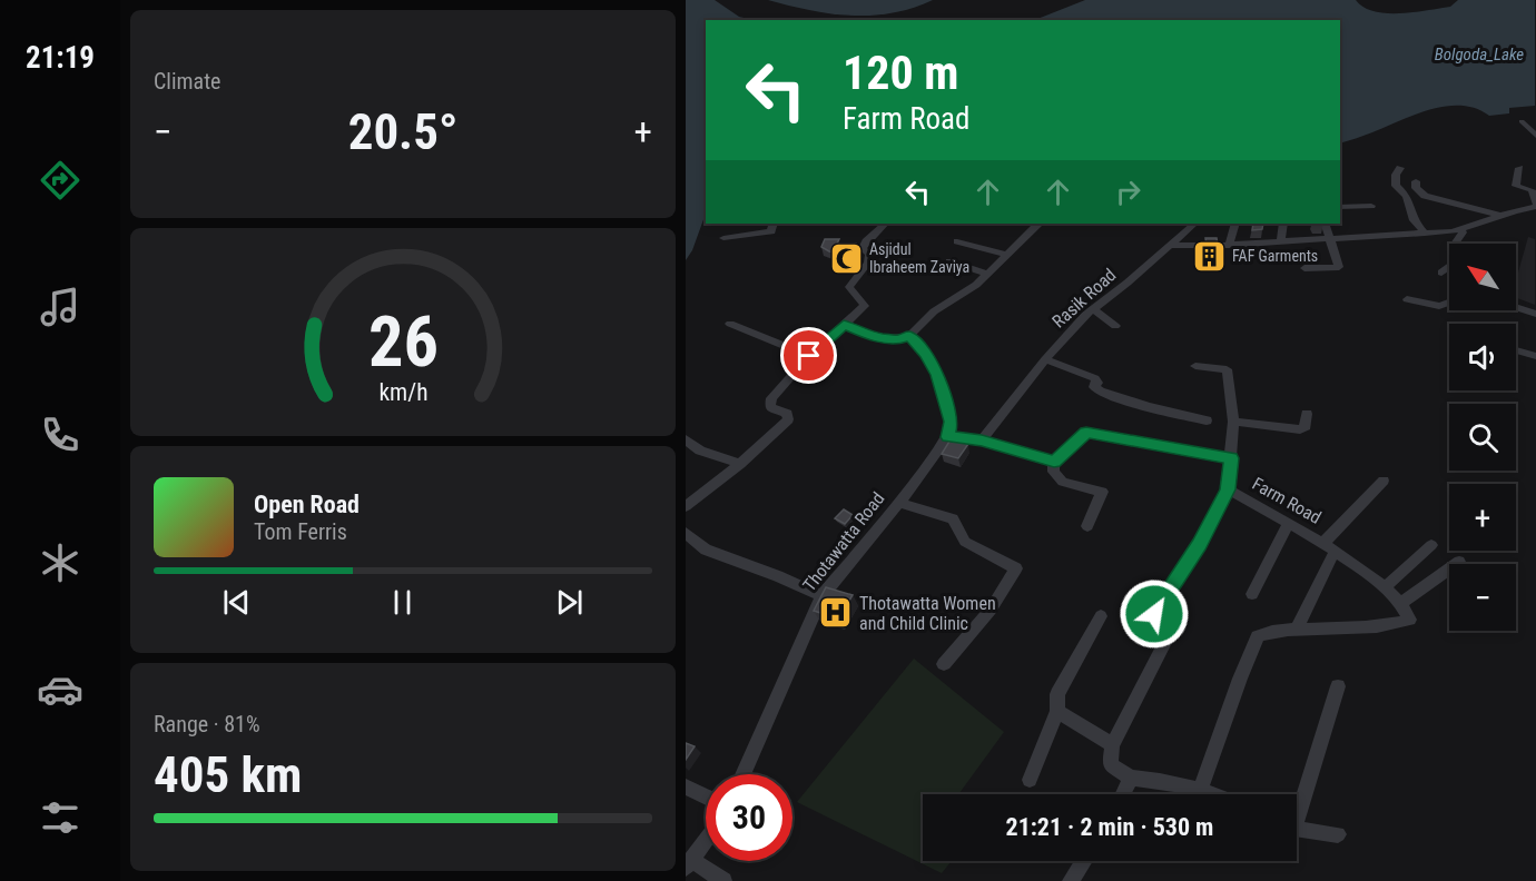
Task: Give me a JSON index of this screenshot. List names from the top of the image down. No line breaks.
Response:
{"streets":{"street":["Rasik Road","Farm Road","Thotawatta Road"]},"water":["Bolgoda_Lake"],"places":{"building":["FAF Garments"],"mosque":["Asjidul Ibraheem Zaviya"],"hospital":["Thotawatta Women and Child Clinic"]},"north":"top left","page":{"tabs":"21:19","tile":["Climate",["Range · 81%","405 km"]],"turn":["120 m","Farm Road"],"heat":["−","20.5°","+"],"map_buttons":["+","−"],"song":["Open Road","Tom Ferris"],"limit":"30","trip":"21:21 · 2 min · 530 m","gauge":["26","km/h"]}}
